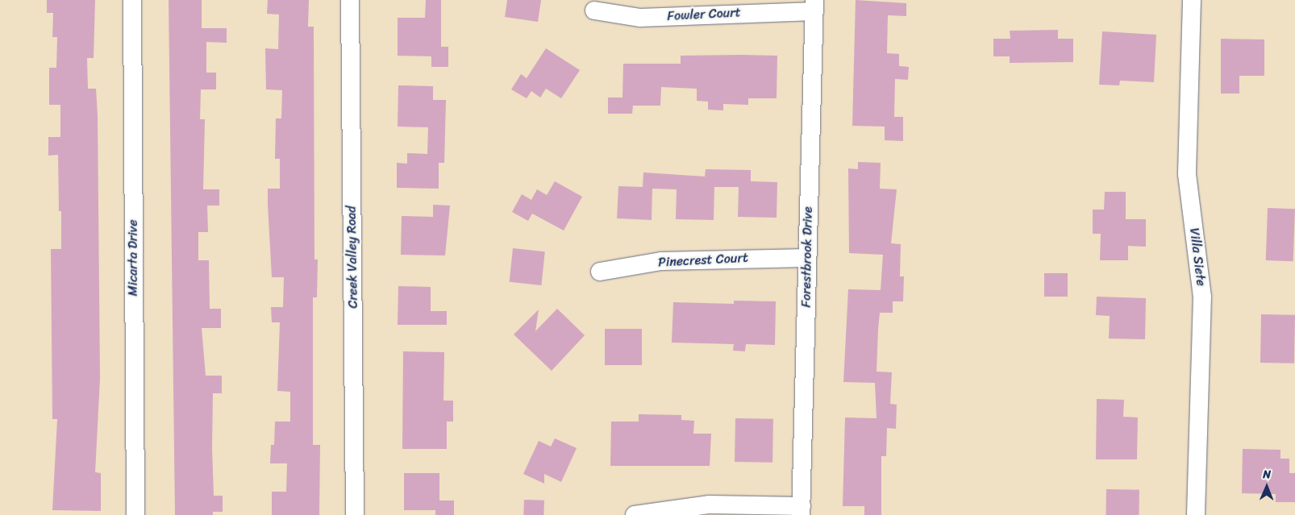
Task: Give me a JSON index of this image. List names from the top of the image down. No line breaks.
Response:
{"streets":{"street":["Fowler Court","Creek Valley Road","Forestbrook Drive","Villa Siete","Micarta Drive","Pinecrest Court"]},"crossings":[["Fowler Court","Forestbrook Drive"],["Forestbrook Drive","Pinecrest Court"]],"north":"top"}
